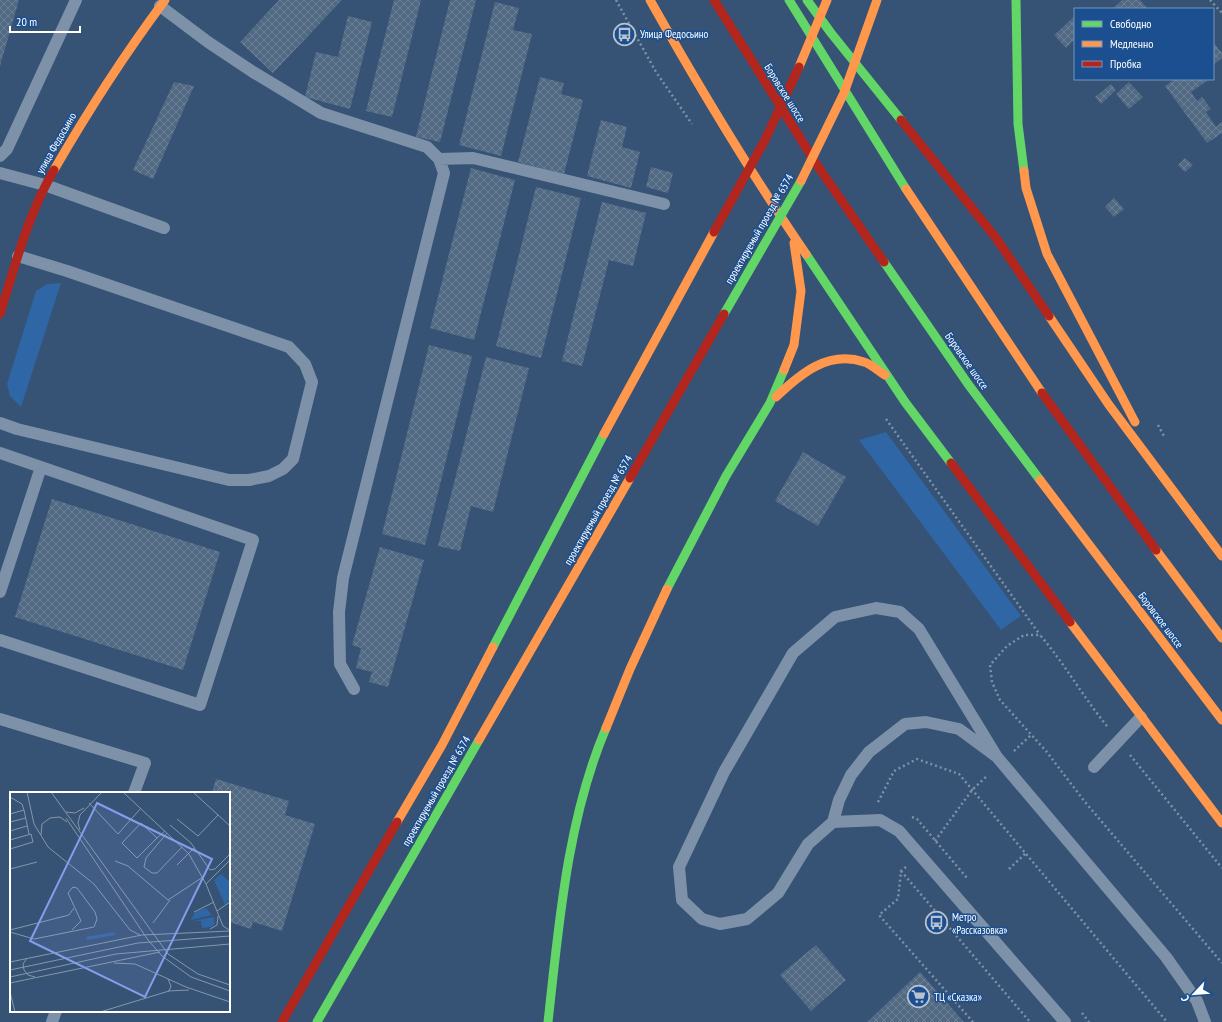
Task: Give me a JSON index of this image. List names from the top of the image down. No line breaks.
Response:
{"streets":{"main road":["Боровское шоссе","улица Федосьино","проектируемый проезд № 6574"]},"places":{"bus stop":["Улица Федосьино","Метро «Рассказовка»"],"supermarket":["ТЦ «Сказка»"]},"legend":["Свободно","Медленно","Пробка"],"scale_bar":"20 m","north":"bottom left"}
